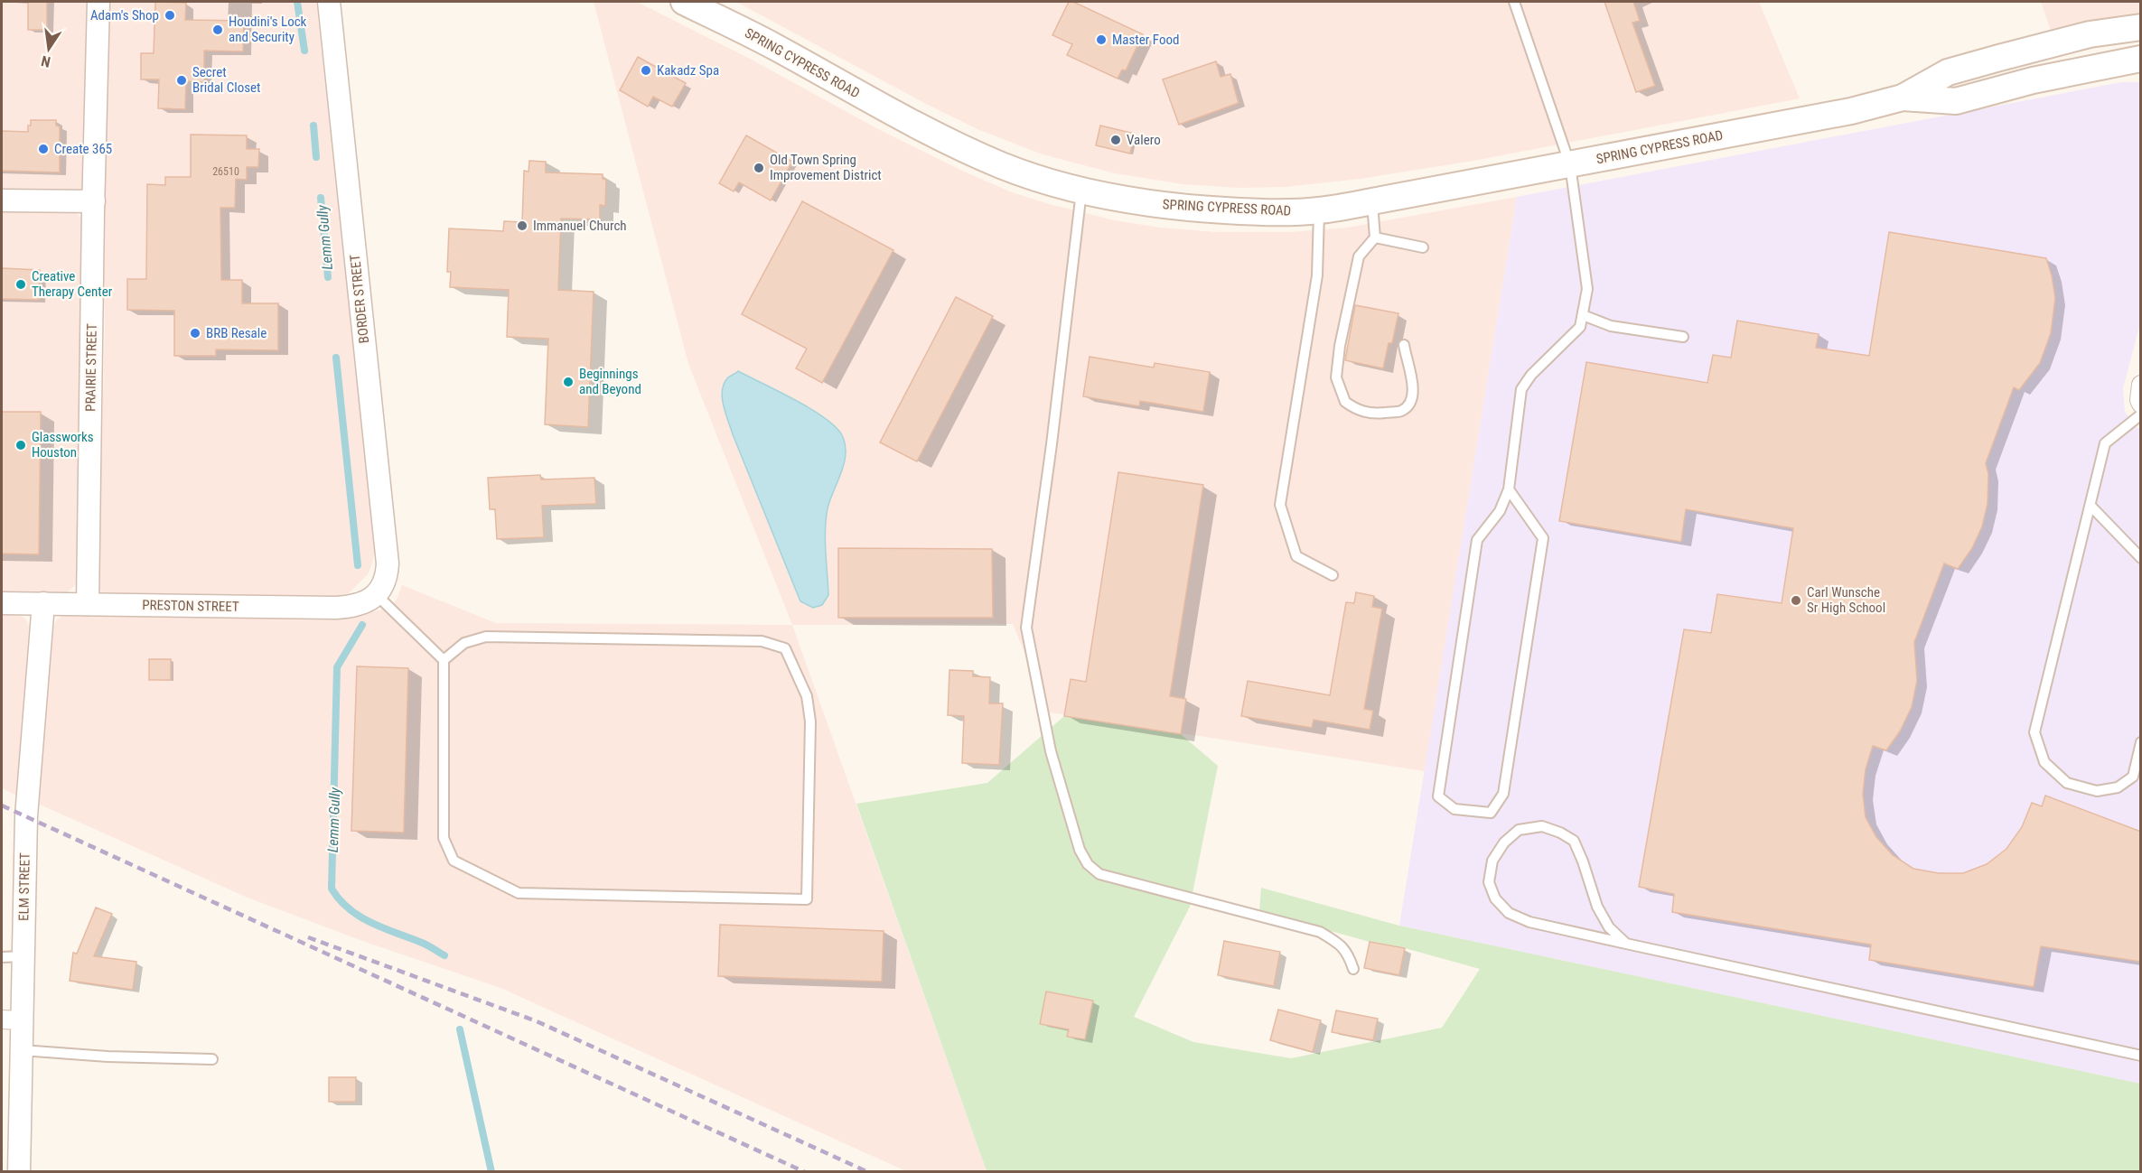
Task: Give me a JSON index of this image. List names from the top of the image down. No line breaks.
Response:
{"streets":{"main road":["SPRING CYPRESS ROAD"],"street":["BORDER STREET","PRAIRIE STREET","PRESTON STREET","ELM STREET"]},"crossings":[["BORDER STREET","PRESTON STREET"],["PRAIRIE STREET","PRESTON STREET"],["PRESTON STREET","ELM STREET"]],"water":["Lemm Gully"],"places":["Adam's Shop","Houdini's Lock and Security","Master Food","Kakadz Spa","Secret Bridal Closet","Valero","Create 365","Old Town Spring Improvement District","Immanuel Church","Creative Therapy Center","BRB Resale","Beginnings and Beyond","Glassworks Houston","Carl Wunsche Sr High School"],"house_numbers":["26510"],"north":"bottom"}
